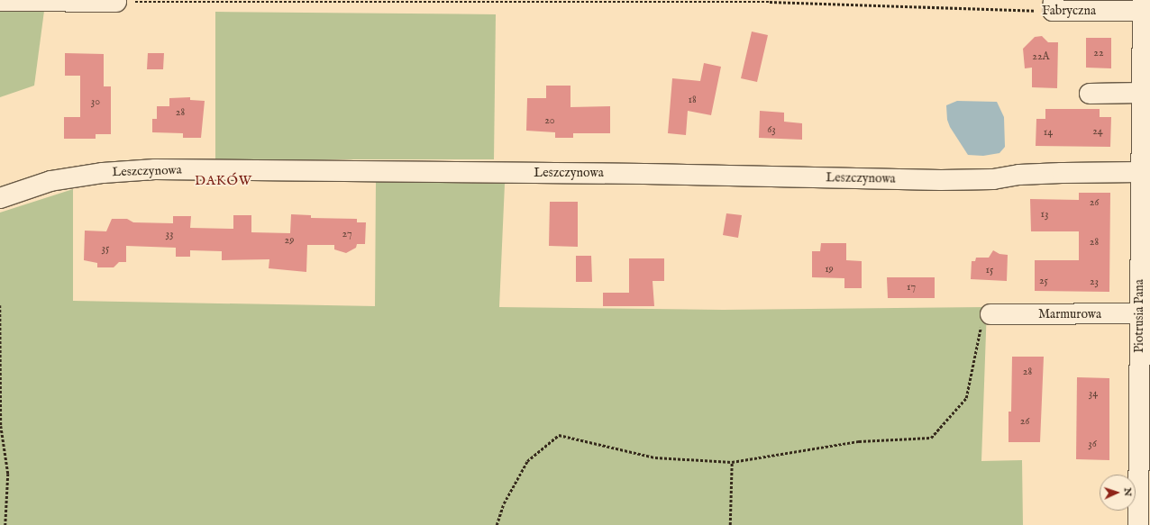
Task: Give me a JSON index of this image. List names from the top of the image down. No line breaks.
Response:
{"streets":{"street":["Fabryczna","Leszczynowa","Marmurowa","Piotrusia Pana"]},"crossings":[["Fabryczna","Piotrusia Pana"],["Leszczynowa","Piotrusia Pana"],["Marmurowa","Piotrusia Pana"]],"districts":["DAKÓW"],"house_numbers":["22","22A","18","30","28","20","63","24","14","26","13","33","27","29","28","35","19","15","25","23","17","28","34","26","36"],"north":"right"}
